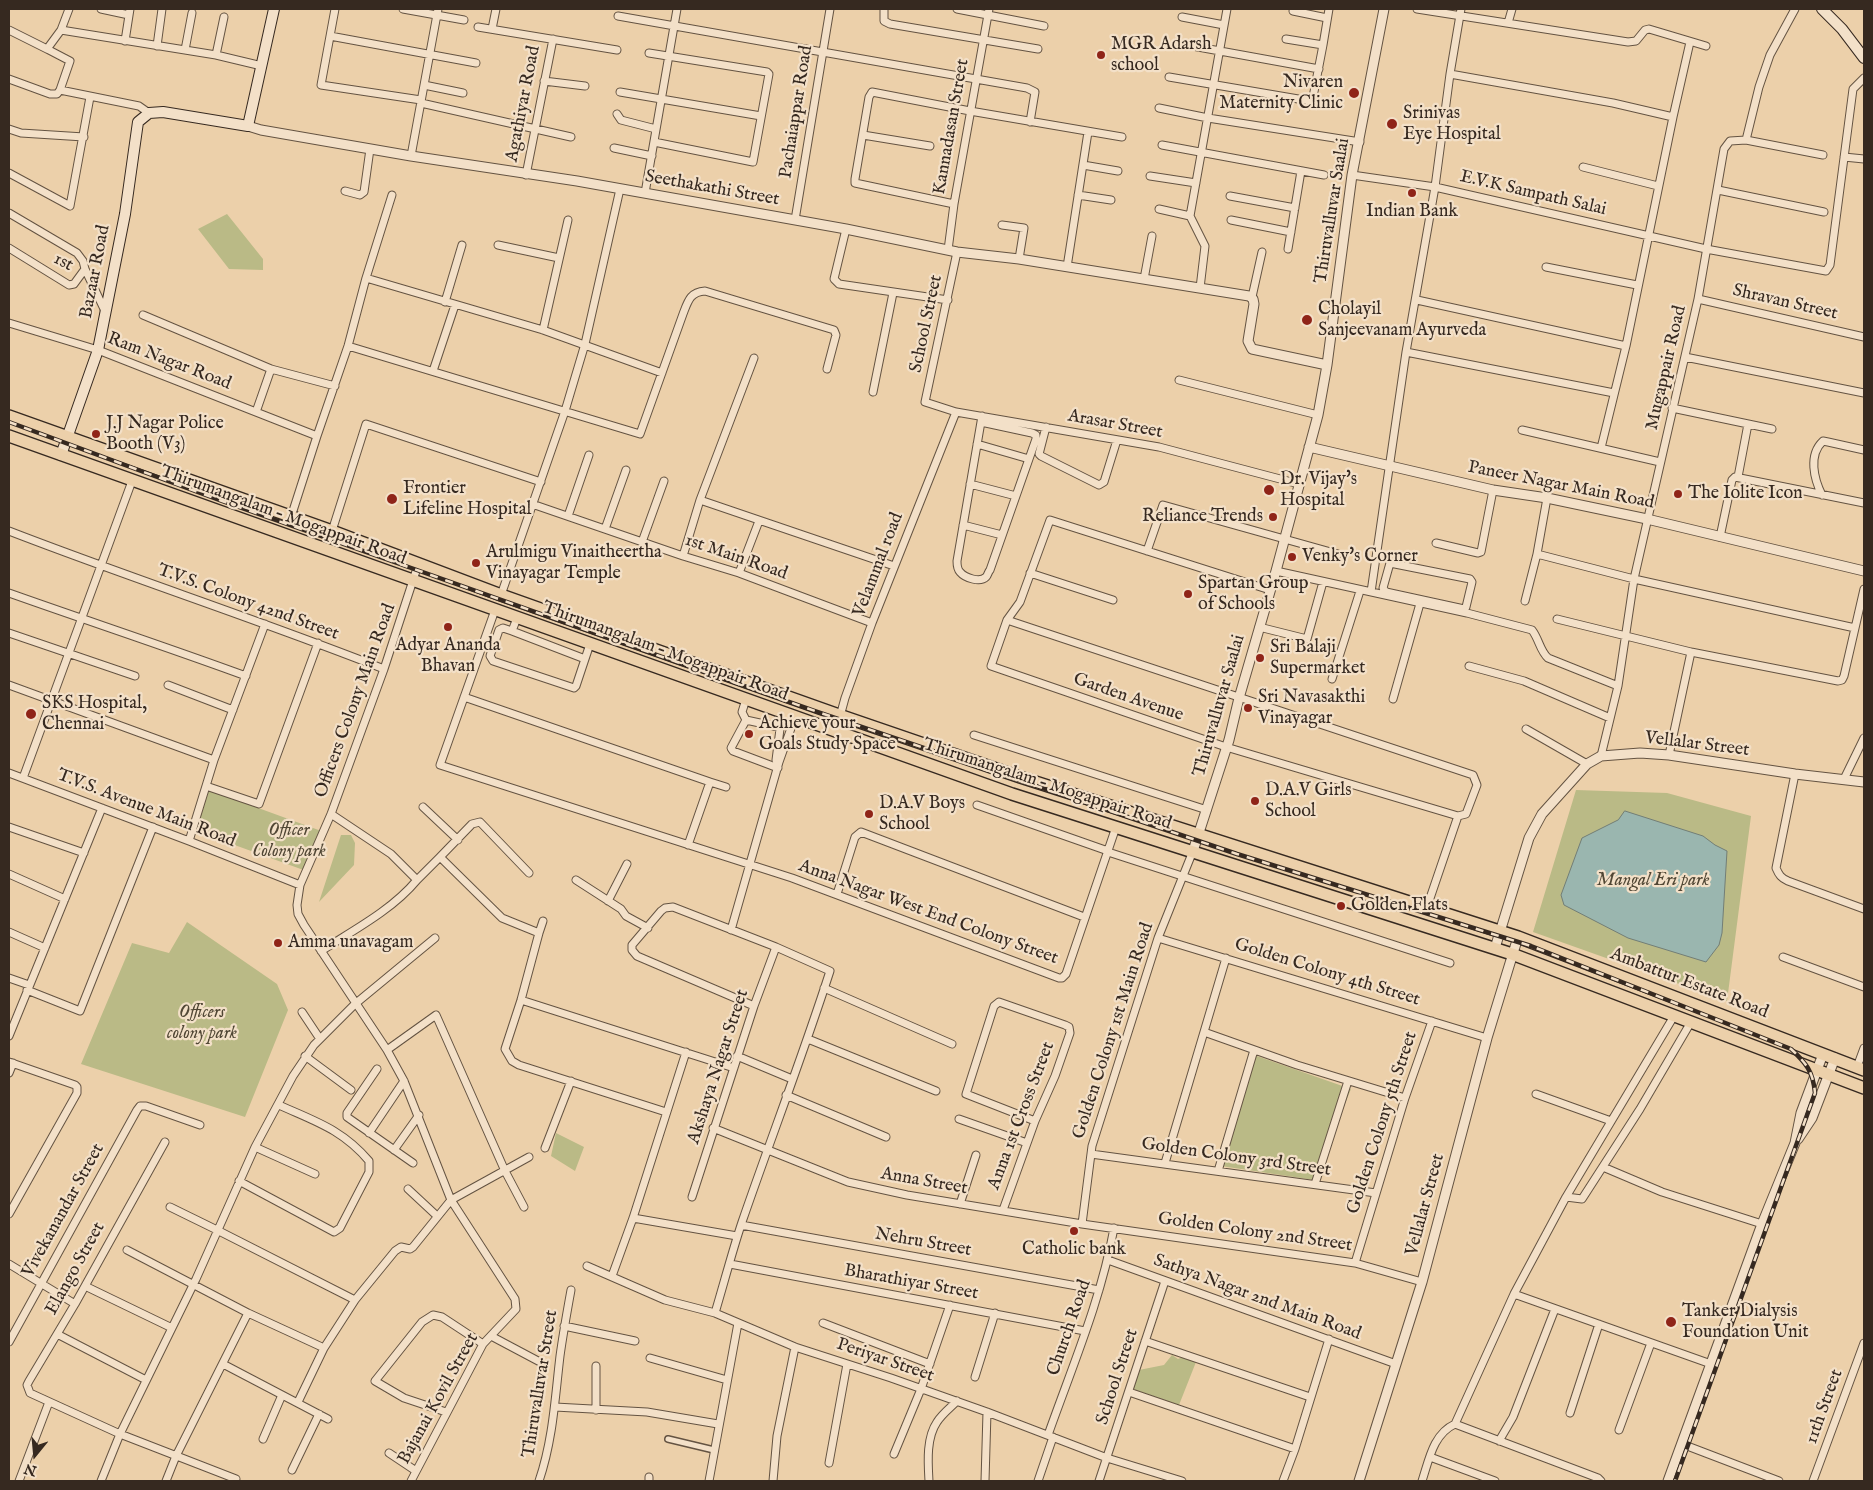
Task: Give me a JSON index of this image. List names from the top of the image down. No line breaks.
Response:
{"streets":{"main road":["Bazaar Road","Thirumangalam – Mogappair Road","Ambattur Estate Road"],"street":["Agathiyar Road","Pachaiappar Road","Kannadasan Street","Seethakathi Street","E.V.K Sampath Salai","Thiruvalluvar Saalai","1st","Shravan Street","School Street","Ram Nagar Road","Mugappair Road","Arasar Street","Paneer Nagar Main Road","1st Main Road","Velammal road","T.V.S. Colony 42nd Street","Garden Avenue","Officers Colony Main Road","Vellalar Street","T.V.S. Avenue Main Road","Anna Nagar West End Colony Street","Golden Colony 4th Street","Golden Colony 1st Main Road","Akshaya Nagar Street","Anna 1st Cross Street","Golden Colony 5th Street","Golden Colony 3rd Street","Anna Street","Vivekanandar Street","Golden Colony 2nd Street","Nehru Street","Elango Street","Bharathiyar Street","Sathya Nagar 2nd Main Road","Church Road","Periyar Street","Thiruvalluvar Street","Bajanai Kovil Street","11th Street"]},"crossings":[["Agathiyar Road","Seethakathi Street"],["Pachaiappar Road","Seethakathi Street"],["Kannadasan Street","Seethakathi Street"],["Seethakathi Street","School Street"],["E.V.K Sampath Salai","Thiruvalluvar Saalai"],["E.V.K Sampath Salai","Mugappair Road"],["Thiruvalluvar Saalai","Arasar Street"],["Thiruvalluvar Saalai","Paneer Nagar Main Road"],["Thiruvalluvar Saalai","Thirumangalam – Mogappair Road"],["Thiruvalluvar Saalai","Garden Avenue"],["Thiruvalluvar Saalai","Golden Colony 1st Main Road"],["1st","Bazaar Road"],["Bazaar Road","Ram Nagar Road"],["Bazaar Road","Thirumangalam – Mogappair Road"],["Shravan Street","Mugappair Road"],["School Street","Arasar Street"],["School Street","Sathya Nagar 2nd Main Road"],["School Street","Periyar Street"],["Mugappair Road","Paneer Nagar Main Road"],["Mugappair Road","Vellalar Street"],["Arasar Street","Velammal road"],["Thirumangalam – Mogappair Road","Velammal road"],["Thirumangalam – Mogappair Road","Officers Colony Main Road"],["Thirumangalam – Mogappair Road","Vellalar Street"],["Thirumangalam – Mogappair Road","Anna Nagar West End Colony Street"],["Thirumangalam – Mogappair Road","Ambattur Estate Road"],["Thirumangalam – Mogappair Road","Golden Colony 1st Main Road"],["1st Main Road","Velammal road"],["T.V.S. Colony 42nd Street","Officers Colony Main Road"],["Officers Colony Main Road","T.V.S. Avenue Main Road"],["Officers Colony Main Road","Bajanai Kovil Street"],["Vellalar Street","Golden Colony 4th Street"],["Vellalar Street","Ambattur Estate Road"],["Vellalar Street","Golden Colony 2nd Street"],["Vellalar Street","Sathya Nagar 2nd Main Road"],["Golden Colony 4th Street","Golden Colony 1st Main Road"],["Golden Colony 4th Street","Golden Colony 5th Street"],["Golden Colony 1st Main Road","Golden Colony 3rd Street"],["Golden Colony 1st Main Road","Anna Street"],["Golden Colony 1st Main Road","Golden Colony 2nd Street"],["Akshaya Nagar Street","Anna Street"],["Anna 1st Cross Street","Anna Street"],["Golden Colony 5th Street","Golden Colony 3rd Street"],["Golden Colony 5th Street","Golden Colony 2nd Street"],["Anna Street","Golden Colony 2nd Street"],["Golden Colony 2nd Street","Church Road"],["Nehru Street","Church Road"],["Bharathiyar Street","Church Road"],["Sathya Nagar 2nd Main Road","Church Road"],["Church Road","Periyar Street"]],"parks":["Officer Colony park","Mangal Eri park","Officers colony park"],"places":["MGR Adarsh school","Nivaren Maternity Clinic","Srinivas Eye Hospital","Indian Bank","Cholayil Sanjeevanam Ayurveda","J.J Nagar Police Booth (V3)","Dr. Vijay's Hospital","The Iolite Icon","Frontier Lifeline Hospital","Reliance Trends","Venky's Corner","Arulmigu Vinaitheertha Vinayagar Temple","Spartan Group of Schools","Adyar Ananda Bhavan","Sri Balaji Supermarket","Sri Navasakthi Vinayagar","SKS Hospital, Chennai","Achieve your Goals Study Space","D.A.V Girls School","D.A.V Boys School","Golden Flats","Amma unavagam","Catholic bank","Tanker Dialysis Foundation Unit"],"north":"bottom"}
